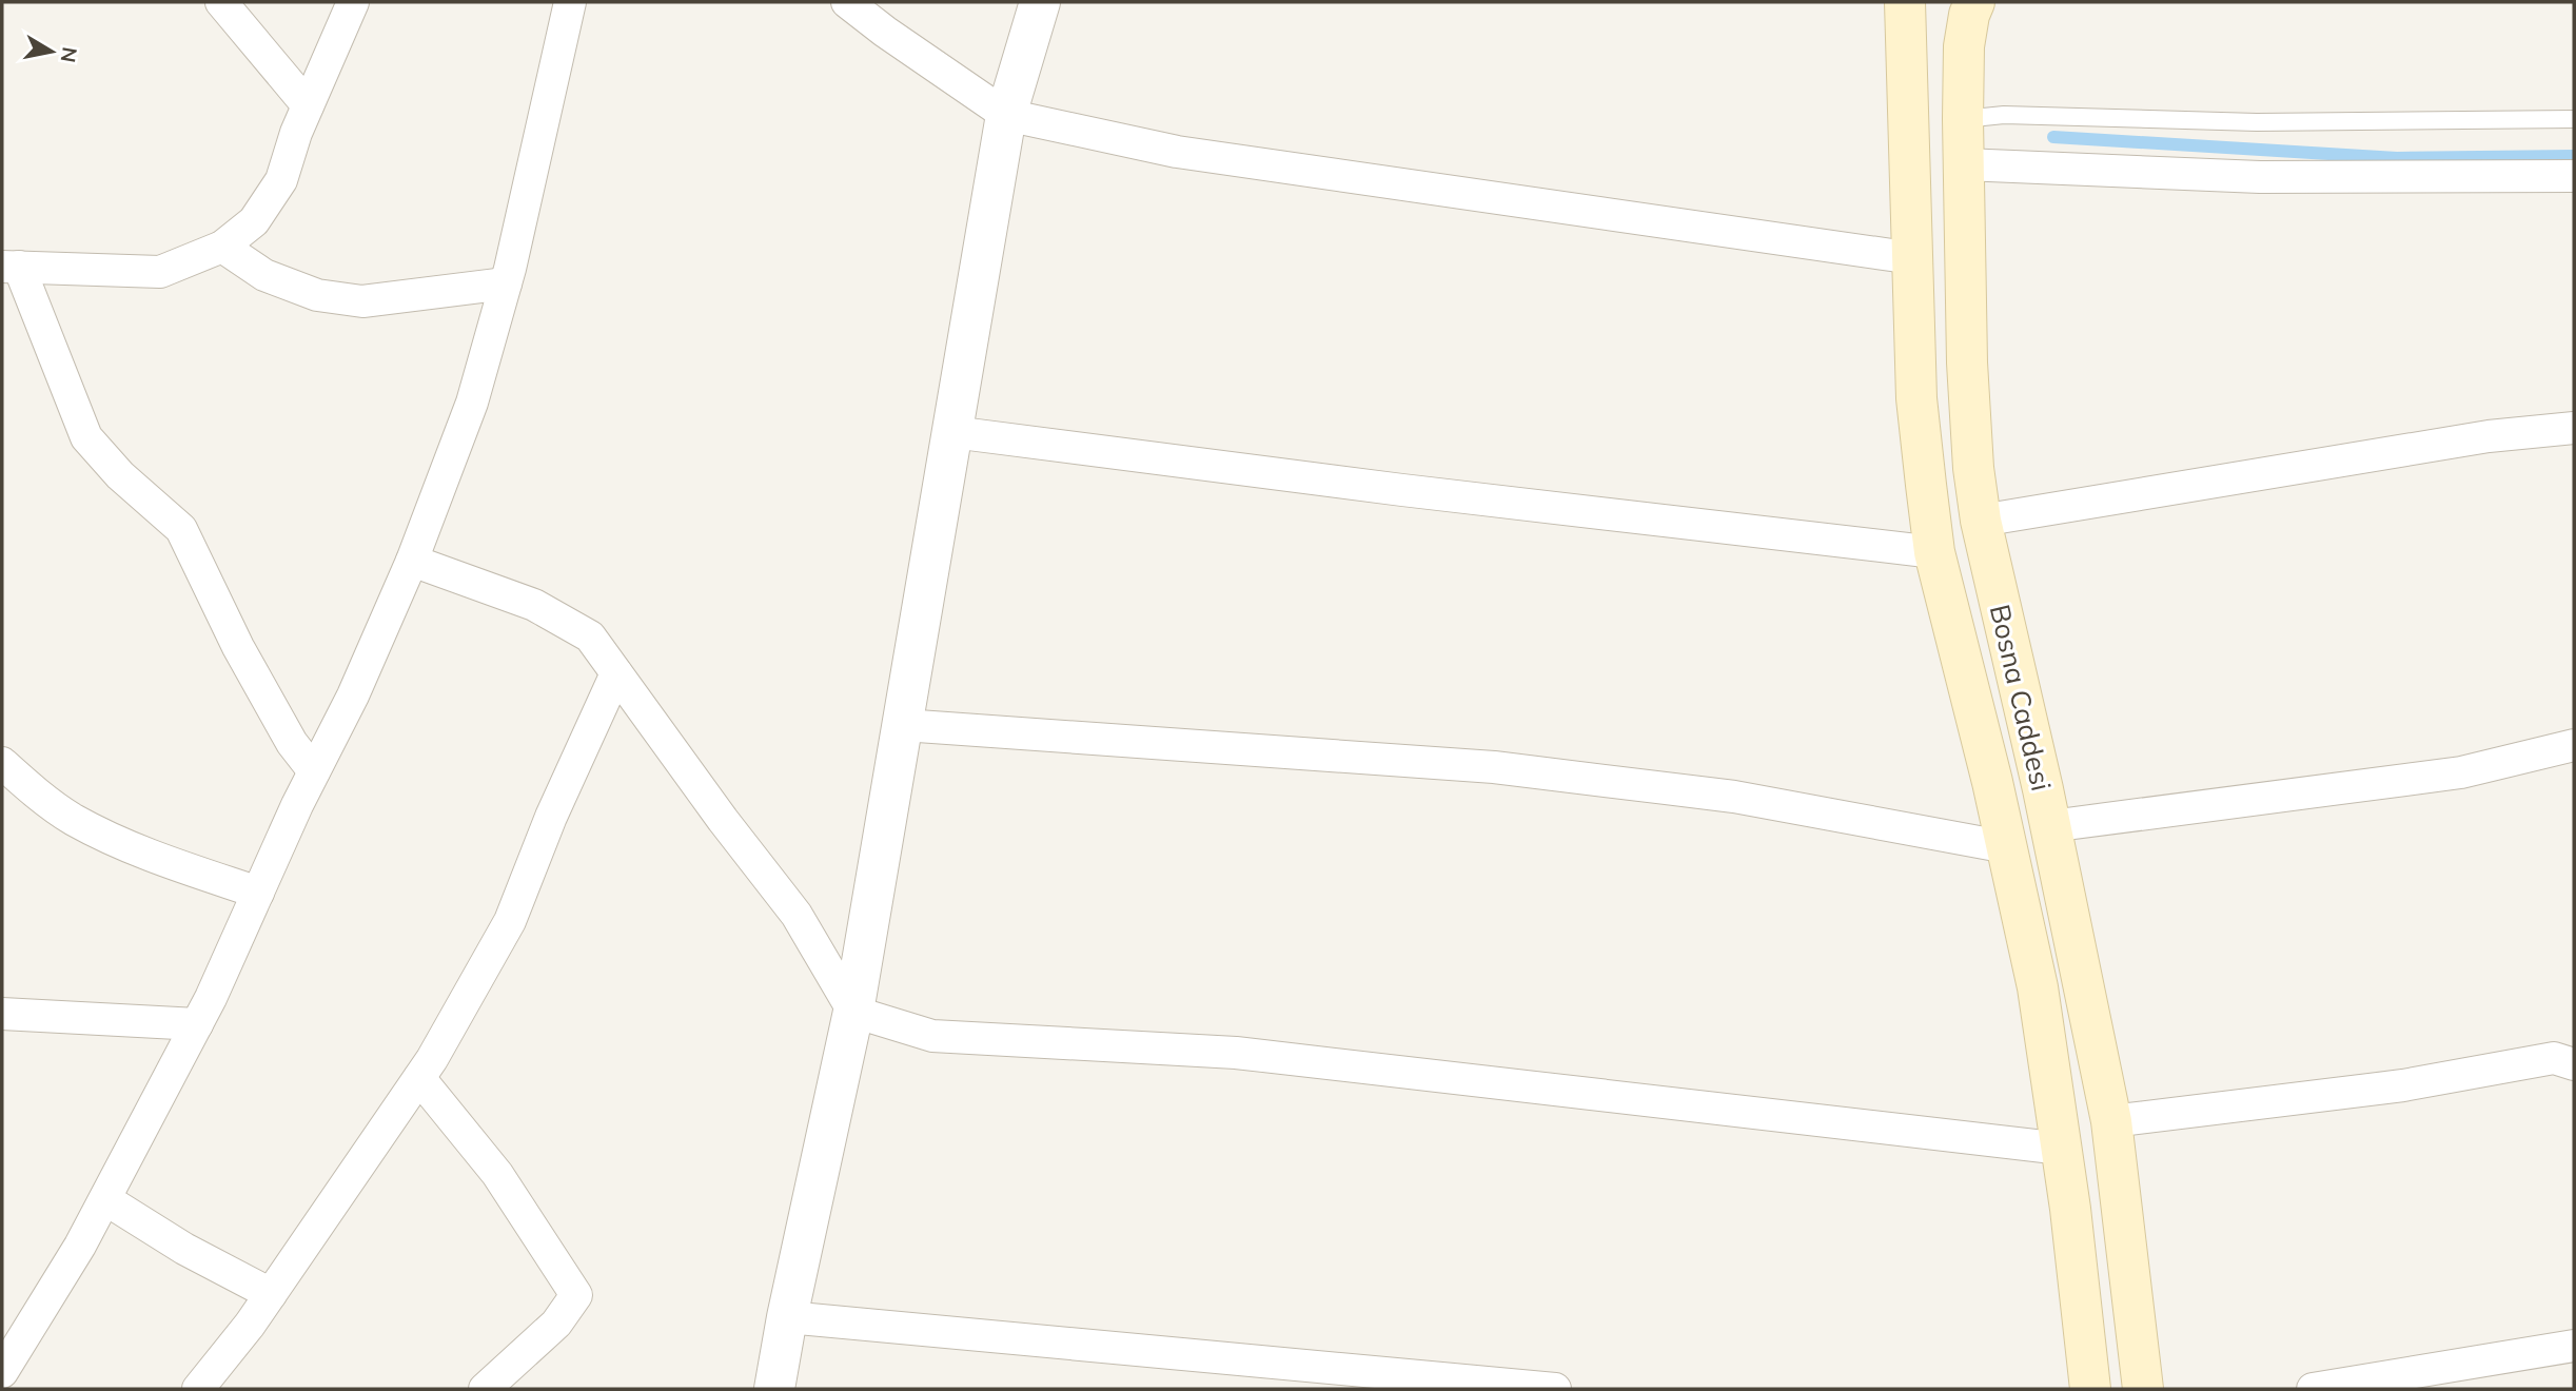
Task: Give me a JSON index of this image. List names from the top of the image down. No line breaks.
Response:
{"streets":{"main road":["Bosna Caddesi"]},"north":"right"}
